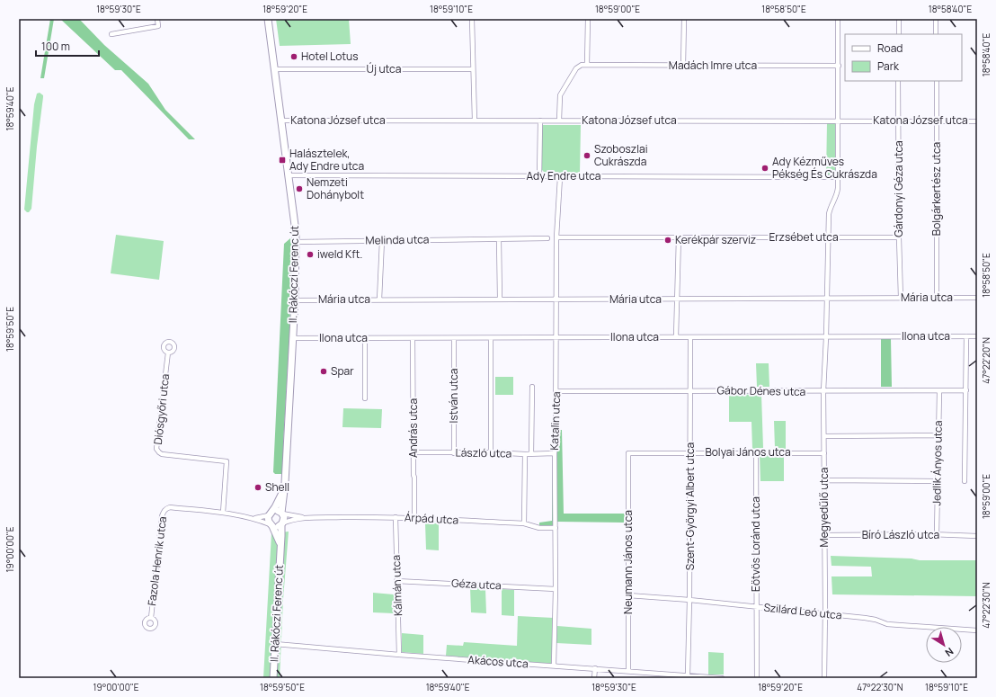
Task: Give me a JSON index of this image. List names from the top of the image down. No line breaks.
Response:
{"streets":{"main road":["II. Rákóczi Ferenc út"],"street":["Madách Imre utca","Új utca","Katona József utca","Ady Endre utca","Gárdonyi Géza utca","Bolgárkertész utca","Erzsébet utca","Melinda utca","Mária utca","Ilona utca","Gábor Dénes utca","István utca","Diósgyőri utca","Katalin utca","András utca","Bolyai János utca","László utca","Jedlik Ányos utca","Szent-Györgyi Albert utca","Megyedűlő utca","Árpád utca","Bíró László utca","Eötvös Loránd utca","Fazola Henrik utca","Neumann János utca","Géza utca","Kálmán utca","Szilárd Leó utca","Akácos utca"]},"crossings":[["Madách Imre utca","Megyedűlő utca"],["Új utca","II. Rákóczi Ferenc út"],["Katona József utca","Gárdonyi Géza utca"],["Katona József utca","Bolgárkertész utca"],["Katona József utca","II. Rákóczi Ferenc út"],["Katona József utca","Megyedűlő utca"],["Ady Endre utca","II. Rákóczi Ferenc út"],["Ady Endre utca","Katalin utca"],["Ady Endre utca","Megyedűlő utca"],["Gárdonyi Géza utca","Erzsébet utca"],["Gárdonyi Géza utca","Mária utca"],["Bolgárkertész utca","Mária utca"],["Erzsébet utca","Katalin utca"],["Erzsébet utca","Megyedűlő utca"],["Melinda utca","II. Rákóczi Ferenc út"],["II. Rákóczi Ferenc út","Mária utca"],["II. Rákóczi Ferenc út","Ilona utca"],["II. Rákóczi Ferenc út","Árpád utca"],["II. Rákóczi Ferenc út","Akácos utca"],["Mária utca","Katalin utca"],["Mária utca","Megyedűlő utca"],["Ilona utca","István utca"],["Ilona utca","Katalin utca"],["Ilona utca","András utca"],["Ilona utca","Szent-Györgyi Albert utca"],["Ilona utca","Megyedűlő utca"],["Gábor Dénes utca","Katalin utca"],["Gábor Dénes utca","Jedlik Ányos utca"],["Gábor Dénes utca","Szent-Györgyi Albert utca"],["Gábor Dénes utca","Megyedűlő utca"],["István utca","László utca"],["Diósgyőri utca","Fazola Henrik utca"],["Katalin utca","László utca"],["Katalin utca","Árpád utca"],["Katalin utca","Géza utca"],["Katalin utca","Akácos utca"],["András utca","László utca"],["András utca","Árpád utca"],["Bolyai János utca","Szent-Györgyi Albert utca"],["Bolyai János utca","Megyedűlő utca"],["Bolyai János utca","Eötvös Loránd utca"],["Bolyai János utca","Neumann János utca"],["Jedlik Ányos utca","Bíró László utca"],["Szent-Györgyi Albert utca","Szilárd Leó utca"],["Szent-Györgyi Albert utca","Akácos utca"],["Megyedűlő utca","Bíró László utca"],["Megyedűlő utca","Szilárd Leó utca"],["Árpád utca","Kálmán utca"],["Eötvös Loránd utca","Szilárd Leó utca"],["Neumann János utca","Szilárd Leó utca"],["Neumann János utca","Akácos utca"],["Géza utca","Kálmán utca"],["Kálmán utca","Akácos utca"]],"places":{"other":["Hotel Lotus","Szoboszlai Cukrászda","Ady Kézműves Pékség És Cukrászda","Nemzeti Dohánybolt","Kerékpár szerviz","iweld Kft.","Spar","Shell"],"transit":["Halásztelek, Ady Endre utca"]},"legend":["Road","Park"],"scale_bar":"100 m","north":"bottom right","coordinates":["18°59'30\"E","18°59'20\"E","18°59'10\"E","18°59'00\"E","18°58'50\"E","18°58'40\"E","18°59'40\"E","18°59'50\"E","47°22'20\"N","19°00'00\"E","47°22'30\"N"]}
